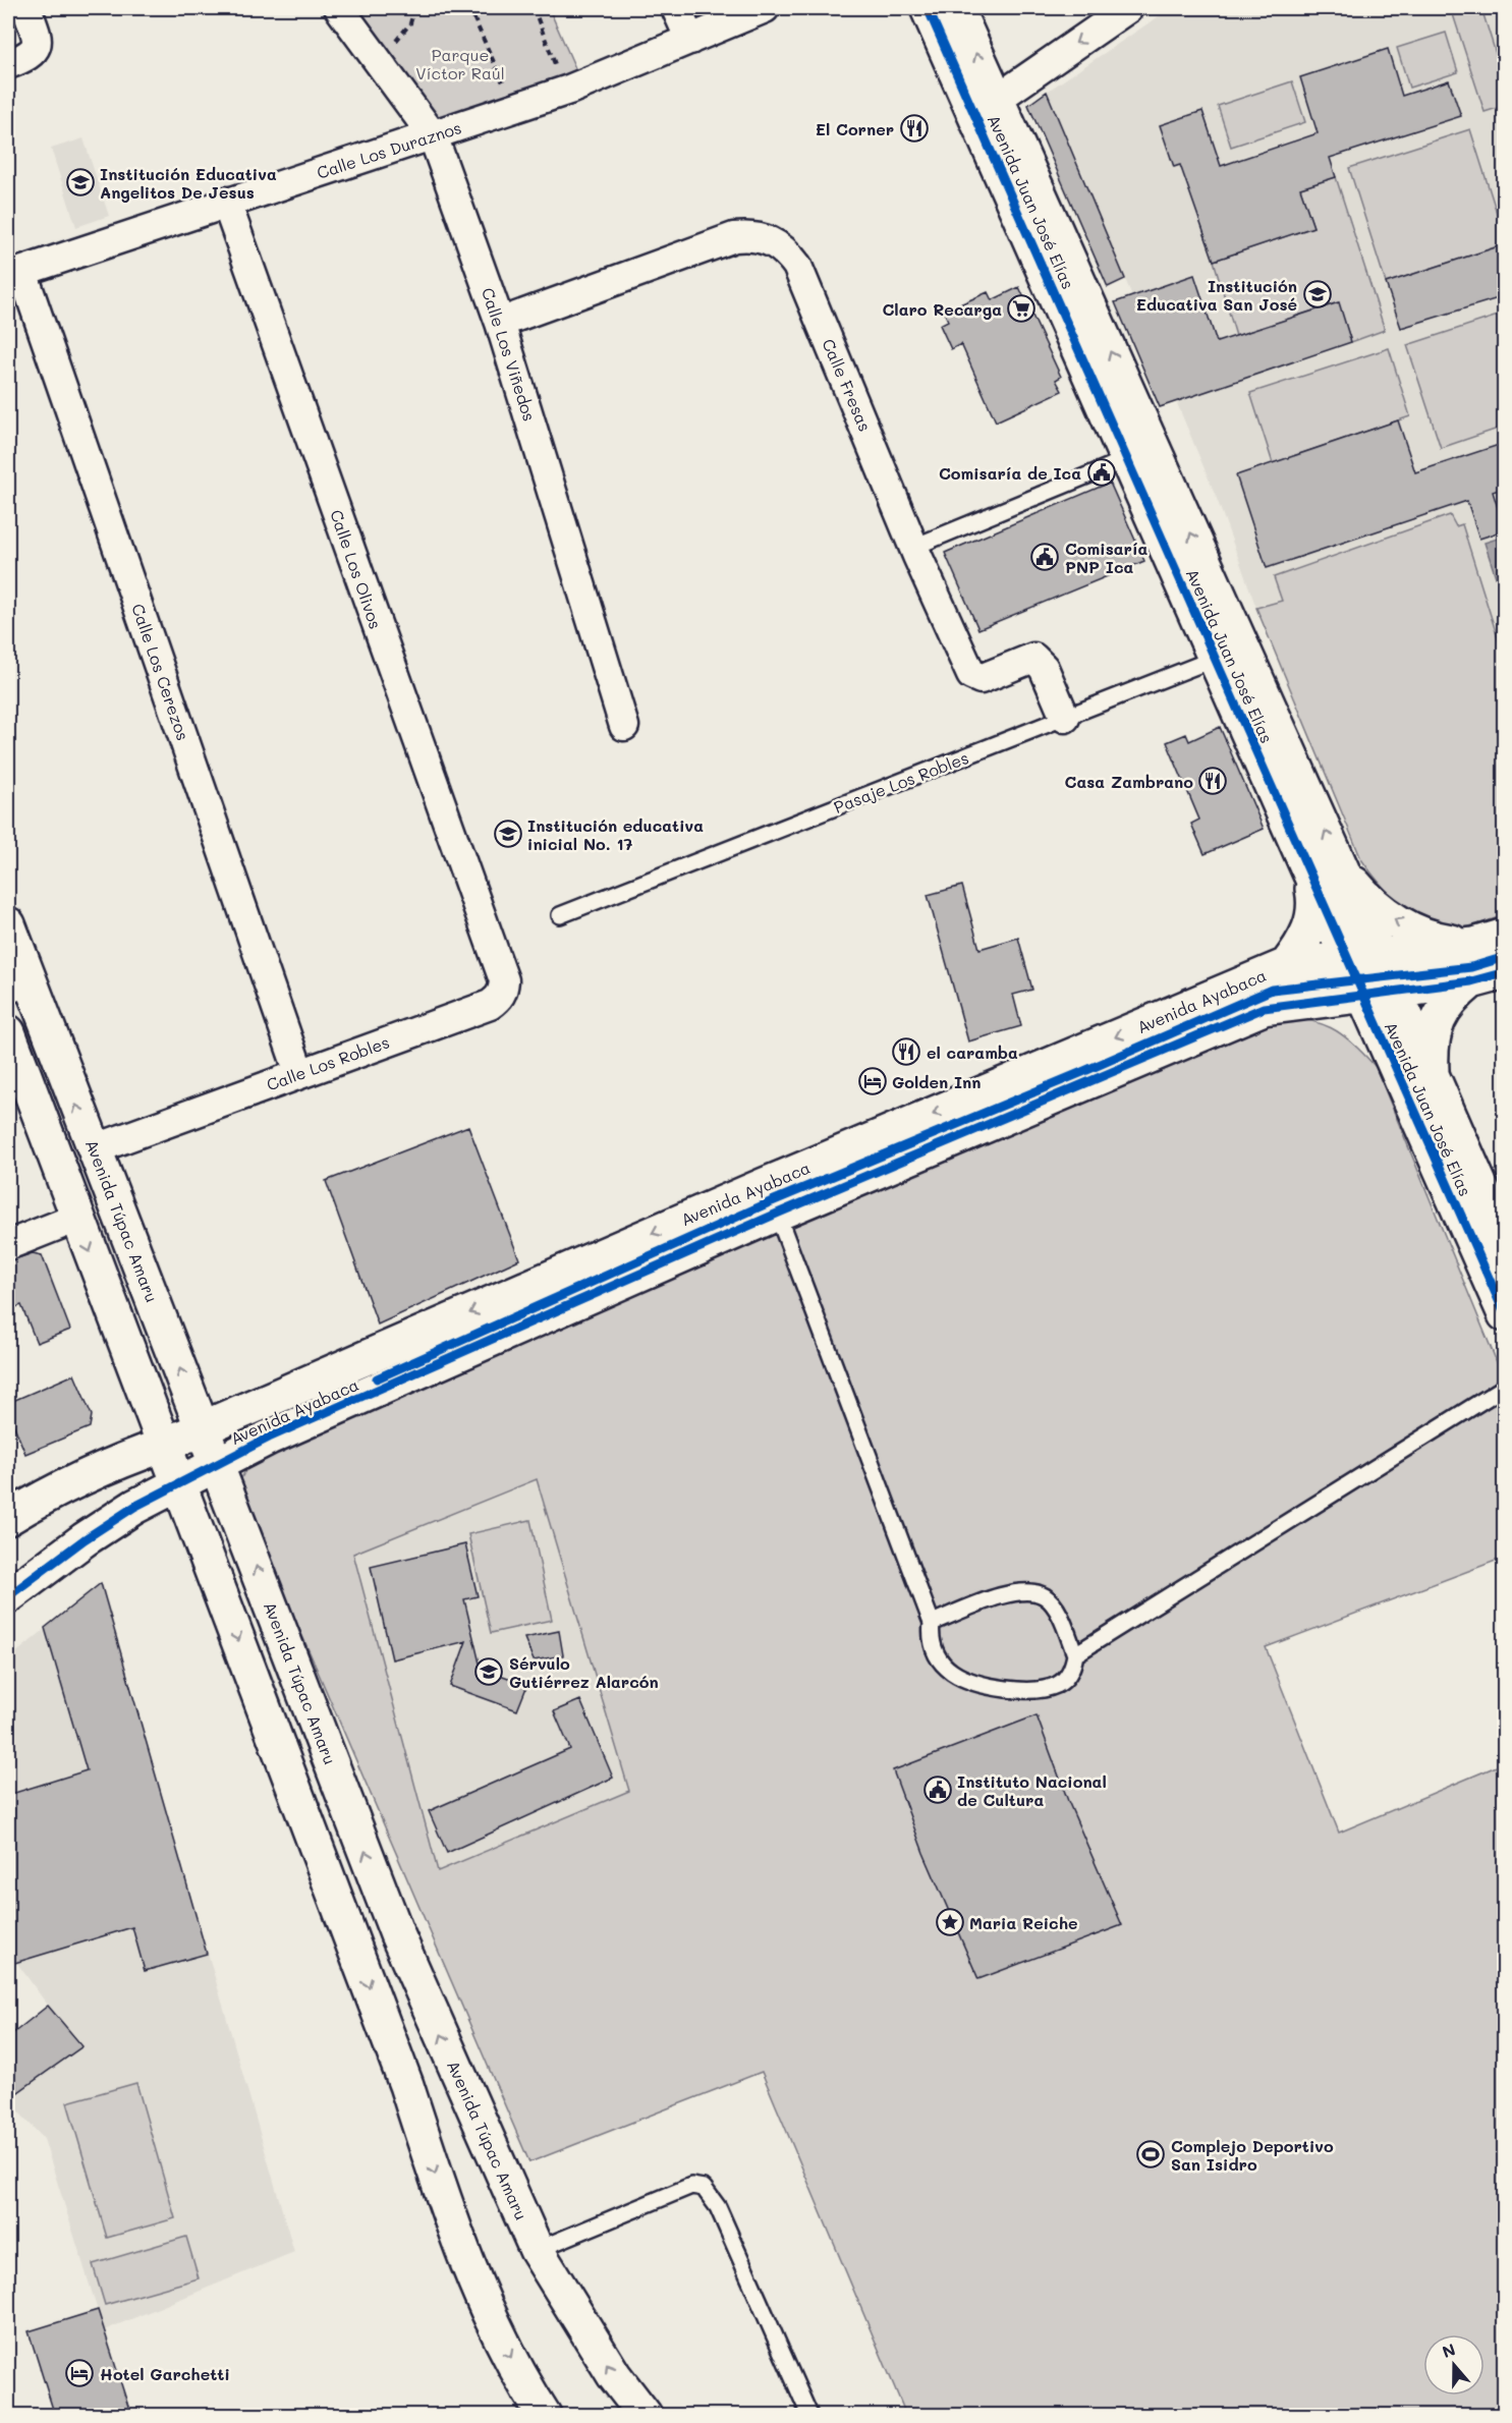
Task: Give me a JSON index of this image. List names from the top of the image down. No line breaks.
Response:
{"streets":{"street":["Calle Los Duraznos","Avenida Juan José Elías","Calle Los Viñedos","Calle Fresas","Calle Los Olivos","Calle Los Cerezos","Avenida Ayabaca","Calle Los Robles","Avenida Túpac Amaru"],"lane":["Pasaje Los Robles"]},"crossings":[["Calle Los Duraznos","Calle Los Viñedos"],["Calle Los Duraznos","Calle Los Olivos"],["Calle Los Duraznos","Calle Los Cerezos"],["Avenida Juan José Elías","Pasaje Los Robles"],["Avenida Juan José Elías","Avenida Ayabaca"],["Calle Los Viñedos","Calle Fresas"],["Calle Fresas","Pasaje Los Robles"],["Calle Los Olivos","Calle Los Robles"],["Calle Los Cerezos","Calle Los Robles"],["Avenida Ayabaca","Avenida Túpac Amaru"],["Calle Los Robles","Avenida Túpac Amaru"]],"parks":["Parque Víctor Raúl"],"places":{"restaurant":["El Corner","Casa Zambrano","el caramba"],"school or university":["Institución Educativa Angelitos De Jesus","Institución Educativa San José","Institución educativa inicial No. 17","Sérvulo Gutiérrez Alarcón"],"supermarket":["Claro Recarga"],"public building":["Comisaría de Ica","Comisaría PNP Ica","Instituto Nacional de Cultura"],"hotel":["Golden Inn","Hotel Garchetti"],"place":["Maria Reiche"],"sports":["Complejo Deportivo San Isidro"]},"north":"top"}
